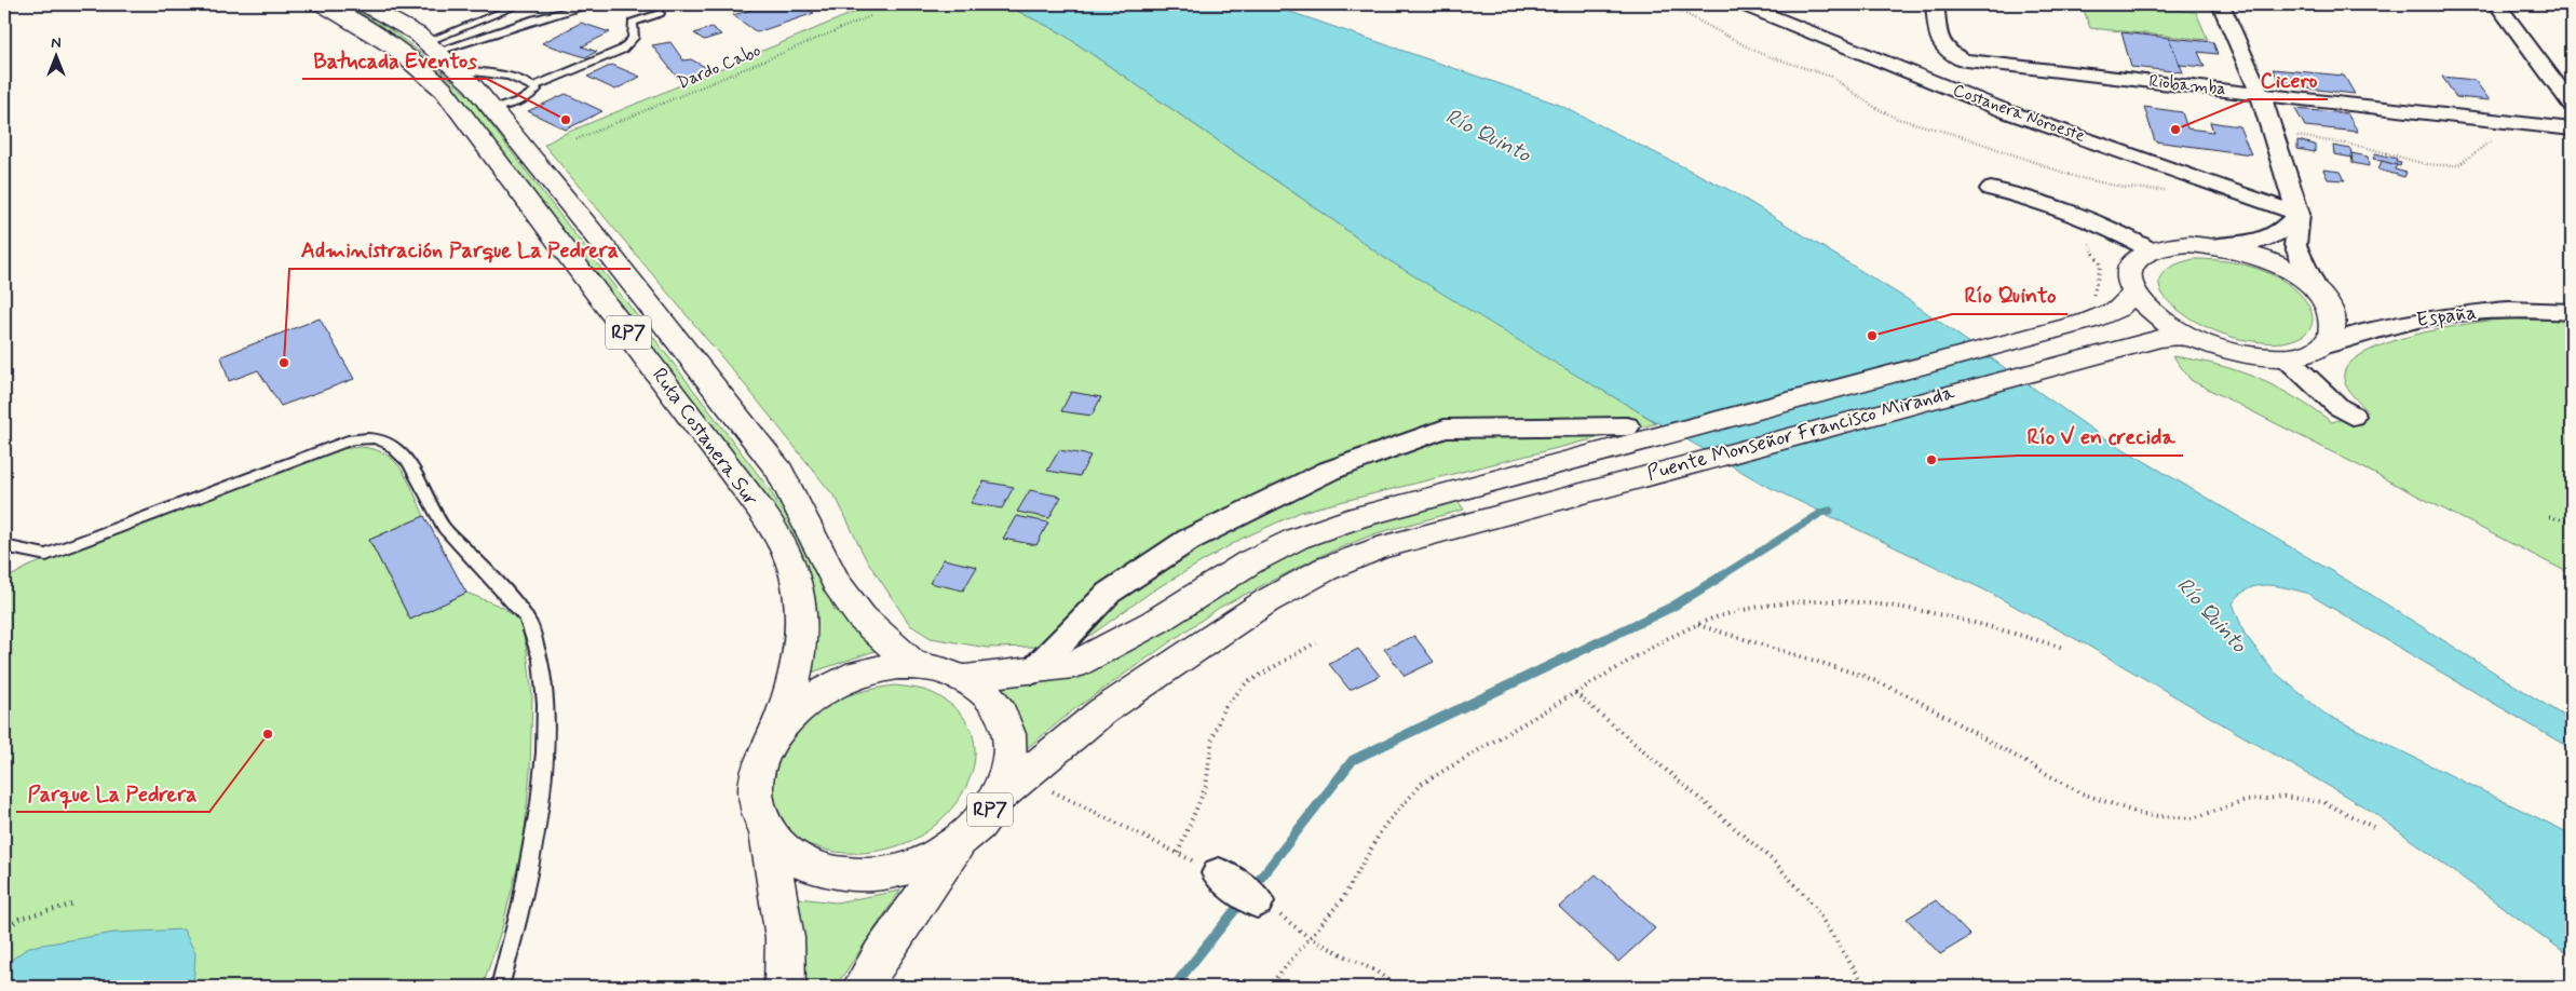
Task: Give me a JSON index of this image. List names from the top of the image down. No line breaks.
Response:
{"streets":{"main road":["RP7","Puente Monseñor Francisco Miranda","Ruta Costanera Sur"],"street":["Riobamba","Costanera Noroeste","España"],"path":["Dardo Cabo"]},"crossings":[["Puente Monseñor Francisco Miranda","Ruta Costanera Sur"]],"water":["Río Quinto"],"places":["Batucada Eventos","Cicero","Río Quinto","Administración Parque La Pedrera","Río V en crecida","Parque La Pedrera"],"north":"top"}
